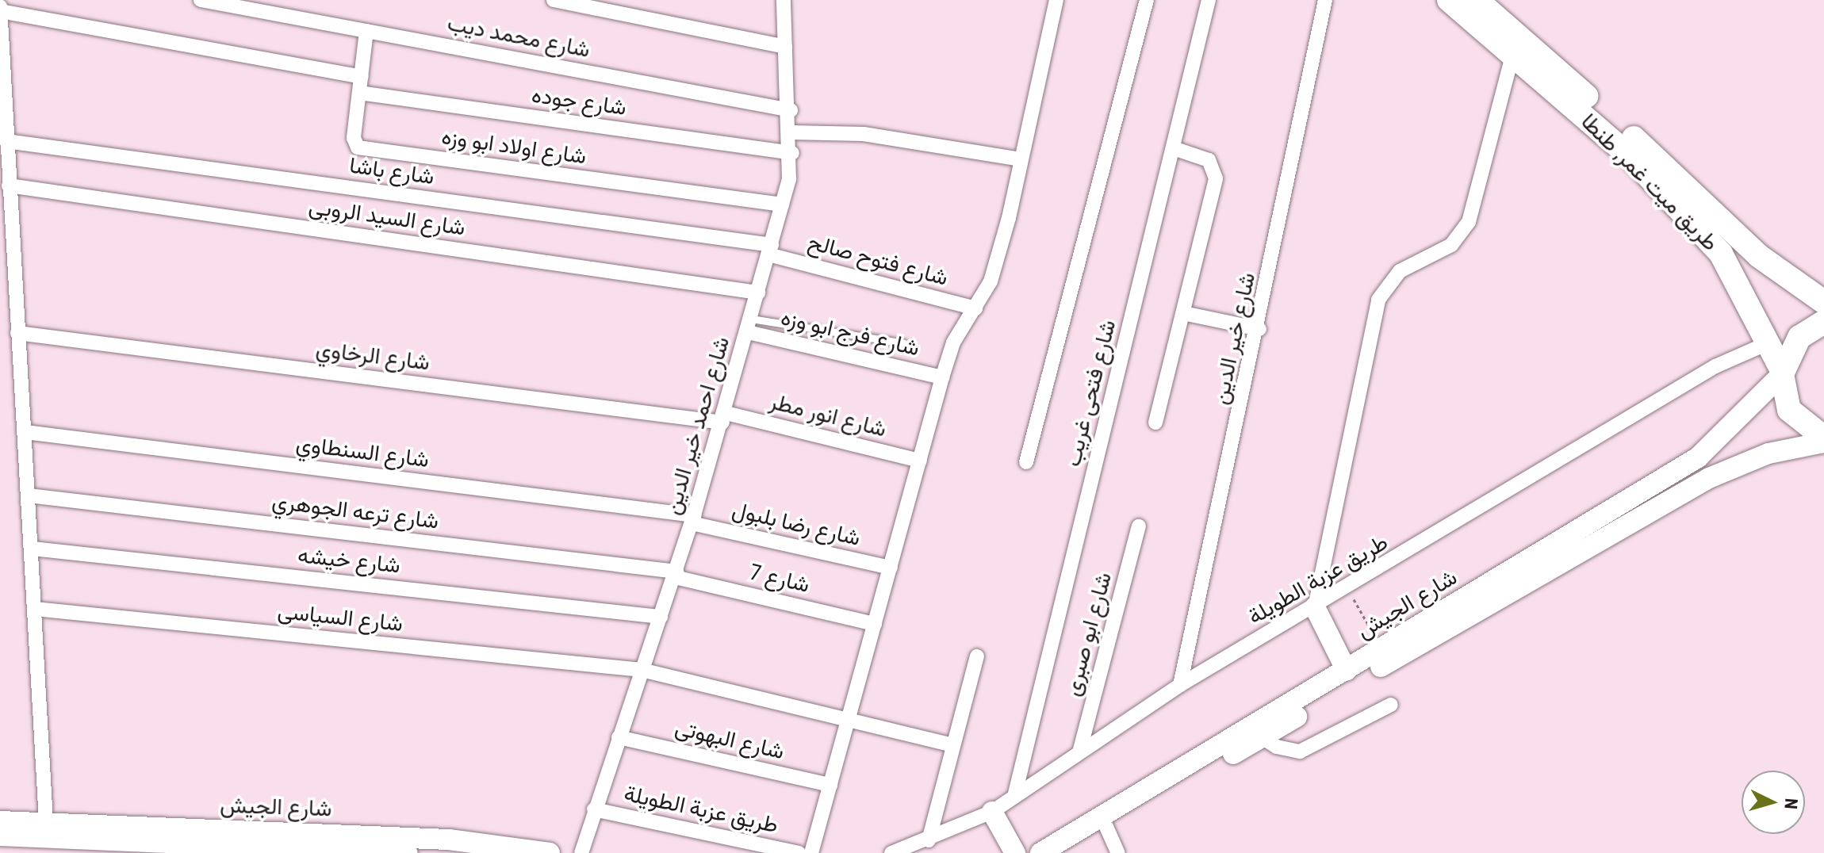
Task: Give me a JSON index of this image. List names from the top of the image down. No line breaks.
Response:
{"streets":{"main road":["طريق ميت غمر, طنطا","شارع الجيش"],"street":["شارع محمد ديب","شارع جوده","شارع اولاد ابو وزه","شارع باشا","شارع السيد الروبى","شارع فتوح صالح","شارع فرج ابو وزه","شارع خير الدين","شارع الرخاوي","شارع فتحى غريب","شارع انور مطر","شارع احمد خير الدين","شارع السنطاوي","شارع ترعه الجوهري","شارع رضا بلبول","شارع خيشه","شارع 7","طريق عزبة الطويلة","شارع السياسى","شارع ابو صبرى","شارع البهوتى"]},"crossings":[["شارع محمد ديب","شارع اولاد ابو وزه"],["شارع محمد ديب","شارع احمد خير الدين"],["شارع جوده","شارع اولاد ابو وزه"],["شارع جوده","شارع احمد خير الدين"],["شارع اولاد ابو وزه","شارع احمد خير الدين"],["شارع باشا","شارع فتوح صالح"],["شارع باشا","شارع احمد خير الدين"],["طريق ميت غمر, طنطا","طريق عزبة الطويلة"],["طريق ميت غمر, طنطا","شارع الجيش"],["شارع السيد الروبى","شارع احمد خير الدين"],["شارع فتوح صالح","شارع احمد خير الدين"],["شارع فرج ابو وزه","شارع احمد خير الدين"],["شارع خير الدين","طريق عزبة الطويلة"],["شارع الرخاوي","شارع انور مطر"],["شارع الرخاوي","شارع احمد خير الدين"],["شارع فتحى غريب","طريق عزبة الطويلة"],["شارع انور مطر","شارع احمد خير الدين"],["شارع احمد خير الدين","شارع السنطاوي"],["شارع احمد خير الدين","شارع ترعه الجوهري"],["شارع احمد خير الدين","شارع رضا بلبول"],["شارع احمد خير الدين","شارع خيشه"],["شارع احمد خير الدين","شارع 7"],["شارع احمد خير الدين","طريق عزبة الطويلة"],["شارع احمد خير الدين","شارع السياسى"],["شارع احمد خير الدين","شارع البهوتى"],["شارع السنطاوي","شارع رضا بلبول"],["شارع ترعه الجوهري","شارع 7"],["طريق عزبة الطويلة","شارع ابو صبرى"]],"north":"right"}
